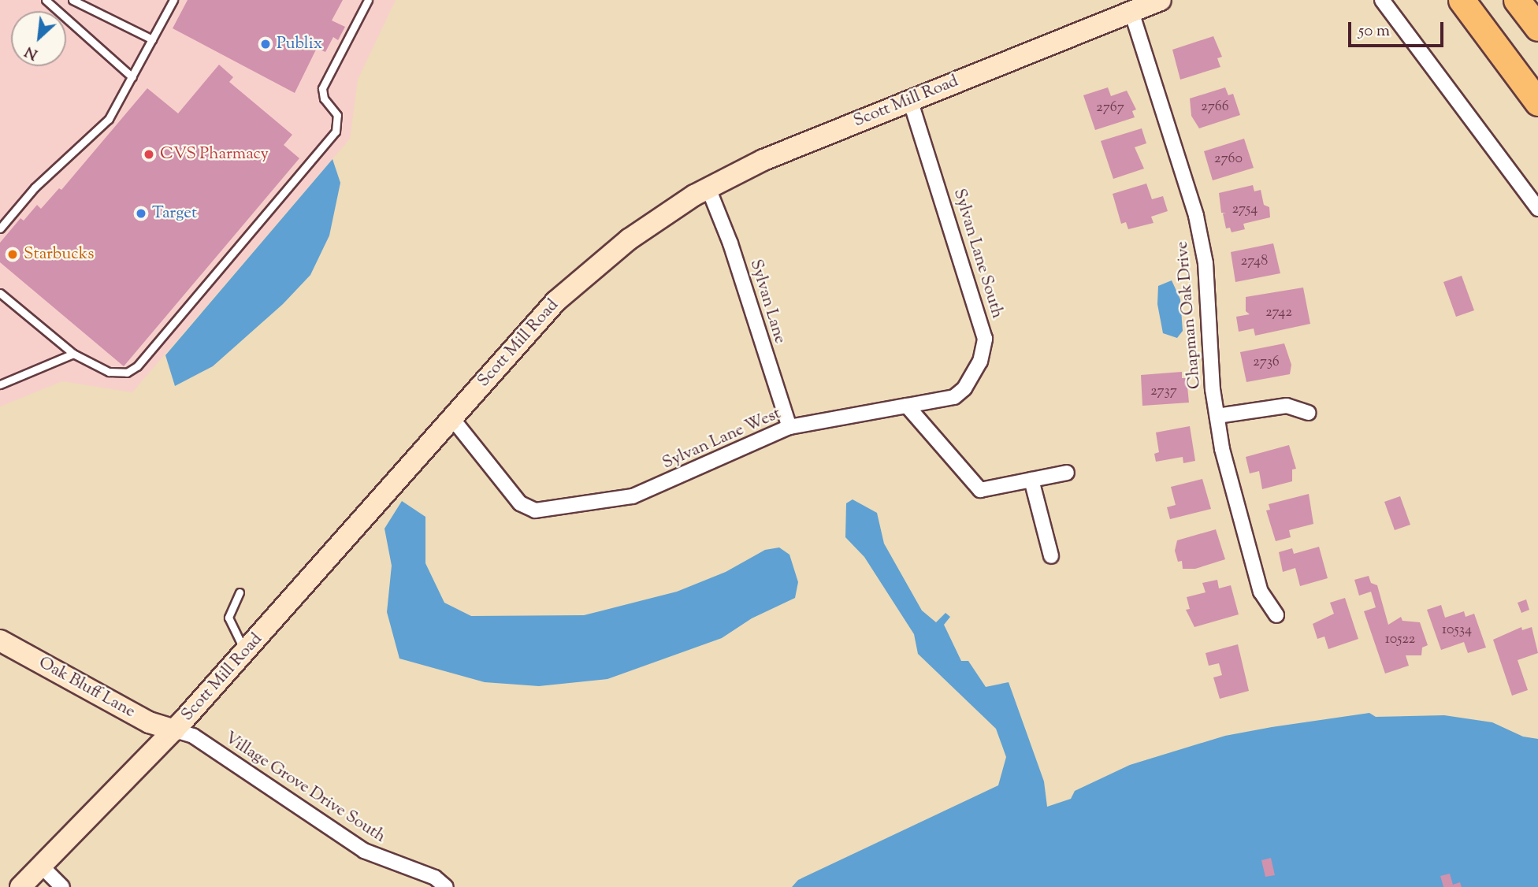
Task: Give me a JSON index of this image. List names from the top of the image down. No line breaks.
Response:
{"streets":{"street":["Scott Mill Road","Sylvan Lane South","Sylvan Lane","Chapman Oak Drive","Sylvan Lane West","Oak Bluff Lane","Village Grove Drive South"]},"crossings":[["Scott Mill Road","Sylvan Lane South"],["Scott Mill Road","Sylvan Lane"],["Scott Mill Road","Chapman Oak Drive"],["Scott Mill Road","Sylvan Lane West"],["Scott Mill Road","Oak Bluff Lane"],["Scott Mill Road","Village Grove Drive South"],["Sylvan Lane South","Sylvan Lane West"],["Sylvan Lane","Sylvan Lane West"],["Oak Bluff Lane","Village Grove Drive South"]],"places":["Publix","CVS Pharmacy","Target","Starbucks"],"house_numbers":["2766","2767","2760","2754","2748","2742","2736","2737","10534","10522"],"scale_bar":"50 m","north":"bottom left"}
